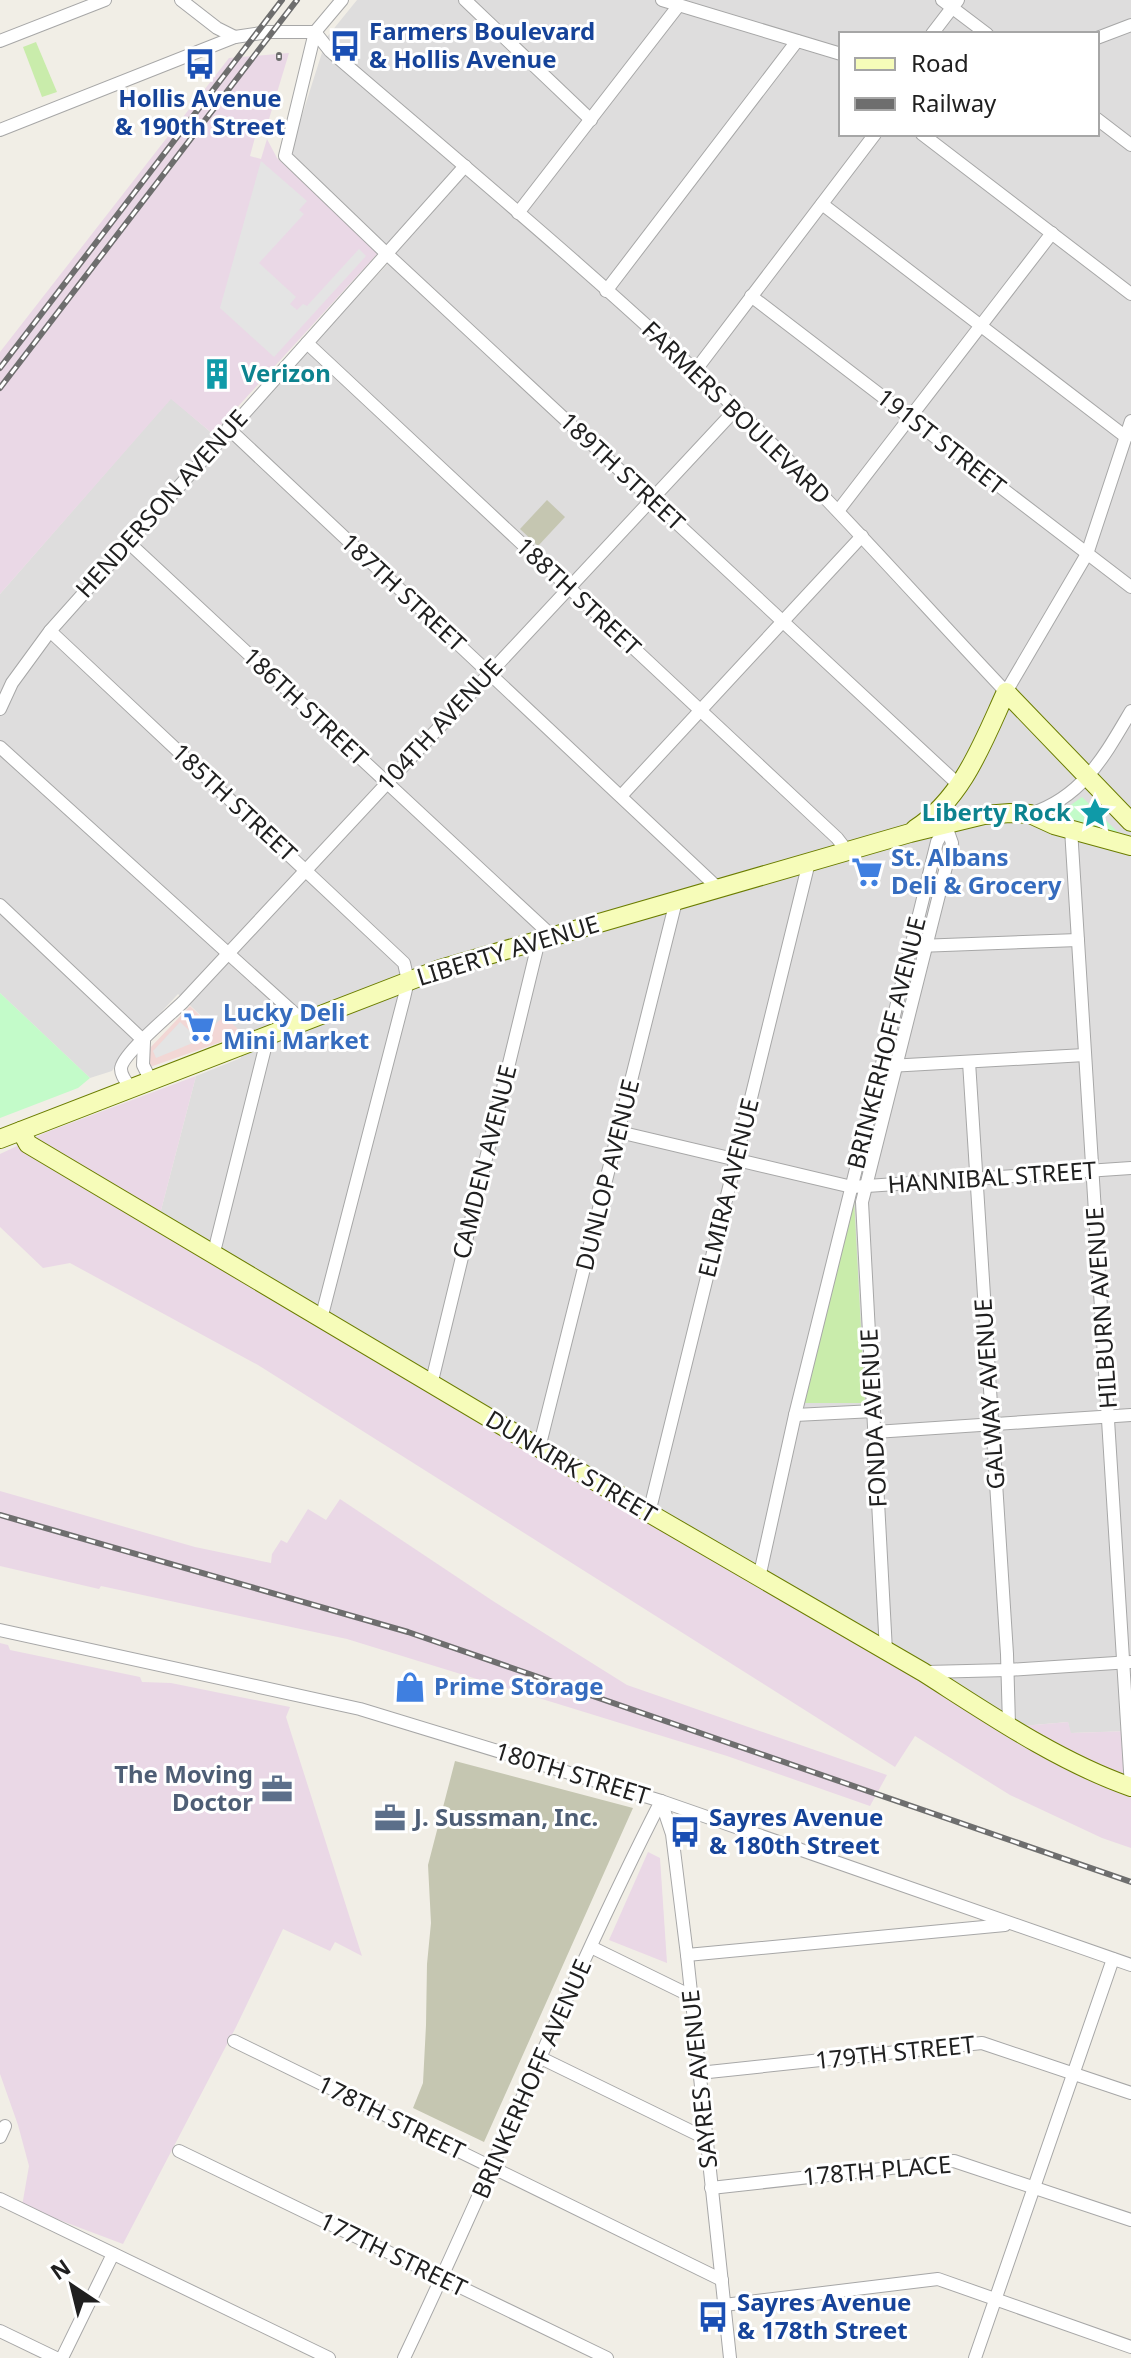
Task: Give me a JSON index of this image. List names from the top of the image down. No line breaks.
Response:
{"streets":{"main road":["FARMERS BOULEVARD","LIBERTY AVENUE","DUNKIRK STREET"],"street":["191ST STREET","189TH STREET","HENDERSON AVENUE","187TH STREET","188TH STREET","186TH STREET","104TH AVENUE","185TH STREET","BRINKERHOFF AVENUE","CAMDEN AVENUE","DUNLOP AVENUE","HANNIBAL STREET","ELMIRA AVENUE","HILBURN AVENUE","GALWAY AVENUE","FONDA AVENUE","180TH STREET","179TH STREET","SAYRES AVENUE","178TH STREET","178TH PLACE","177TH STREET"]},"crossings":[["FARMERS BOULEVARD","189TH STREET"],["FARMERS BOULEVARD","HENDERSON AVENUE"],["FARMERS BOULEVARD","104TH AVENUE"],["FARMERS BOULEVARD","LIBERTY AVENUE"],["189TH STREET","HENDERSON AVENUE"],["189TH STREET","104TH AVENUE"],["HENDERSON AVENUE","187TH STREET"],["HENDERSON AVENUE","188TH STREET"],["HENDERSON AVENUE","186TH STREET"],["HENDERSON AVENUE","185TH STREET"],["187TH STREET","104TH AVENUE"],["187TH STREET","LIBERTY AVENUE"],["188TH STREET","104TH AVENUE"],["188TH STREET","LIBERTY AVENUE"],["186TH STREET","104TH AVENUE"],["186TH STREET","LIBERTY AVENUE"],["186TH STREET","CAMDEN AVENUE"],["104TH AVENUE","185TH STREET"],["104TH AVENUE","LIBERTY AVENUE"],["185TH STREET","LIBERTY AVENUE"],["LIBERTY AVENUE","BRINKERHOFF AVENUE"],["LIBERTY AVENUE","CAMDEN AVENUE"],["LIBERTY AVENUE","DUNLOP AVENUE"],["LIBERTY AVENUE","ELMIRA AVENUE"],["LIBERTY AVENUE","HILBURN AVENUE"],["LIBERTY AVENUE","DUNKIRK STREET"],["BRINKERHOFF AVENUE","HANNIBAL STREET"],["BRINKERHOFF AVENUE","FONDA AVENUE"],["BRINKERHOFF AVENUE","DUNKIRK STREET"],["BRINKERHOFF AVENUE","180TH STREET"],["BRINKERHOFF AVENUE","SAYRES AVENUE"],["BRINKERHOFF AVENUE","178TH STREET"],["BRINKERHOFF AVENUE","177TH STREET"],["CAMDEN AVENUE","DUNKIRK STREET"],["DUNLOP AVENUE","HANNIBAL STREET"],["DUNLOP AVENUE","DUNKIRK STREET"],["HANNIBAL STREET","ELMIRA AVENUE"],["HANNIBAL STREET","HILBURN AVENUE"],["HANNIBAL STREET","GALWAY AVENUE"],["HANNIBAL STREET","FONDA AVENUE"],["ELMIRA AVENUE","DUNKIRK STREET"],["HILBURN AVENUE","DUNKIRK STREET"],["GALWAY AVENUE","DUNKIRK STREET"],["FONDA AVENUE","DUNKIRK STREET"],["180TH STREET","SAYRES AVENUE"],["179TH STREET","SAYRES AVENUE"],["SAYRES AVENUE","178TH STREET"],["SAYRES AVENUE","178TH PLACE"]],"places":{"bus stop":["Farmers Boulevard & Hollis Avenue","Hollis Avenue & 190th Street","Sayres Avenue & 180th Street","Sayres Avenue & 178th Street"],"building":["Verizon"],"place":["Liberty Rock"],"supermarket":["St. Albans Deli & Grocery","Lucky Deli Mini Market"],"shop":["Prime Storage"],"office":["The Moving Doctor","J. Sussman, Inc."]},"legend":["Road","Railway"],"north":"top left"}
